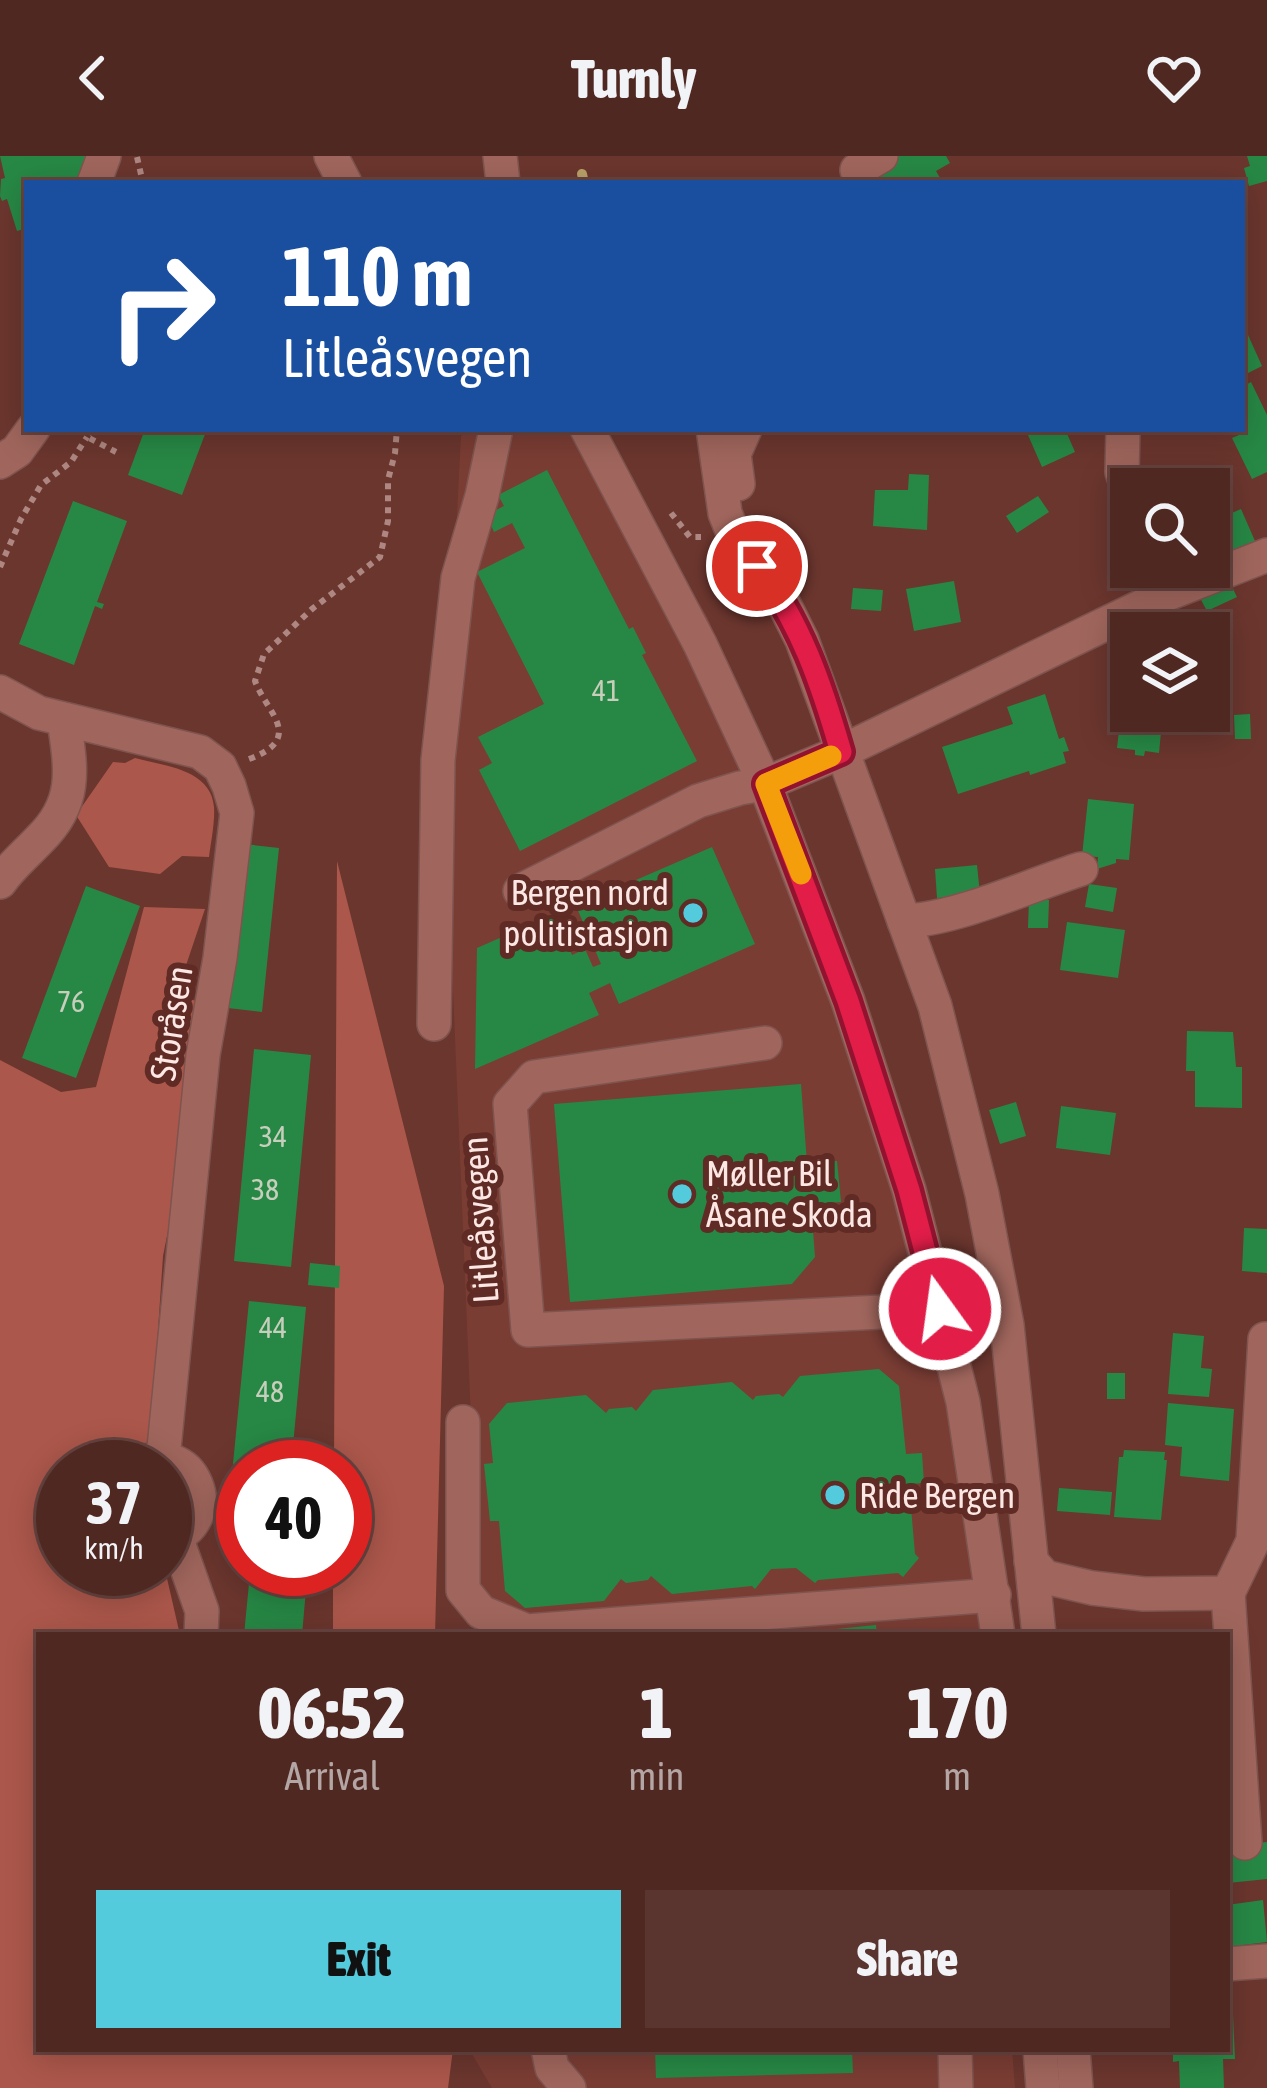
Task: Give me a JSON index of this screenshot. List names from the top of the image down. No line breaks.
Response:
{"streets":{"street":["Storåsen","Litleåsvegen"]},"places":["Bergen nord politistasjon","Møller Bil Åsane Skoda","Ride Bergen"],"house_numbers":["41","76","34","38","44","48"],"page":{"header":"Turnly","turn":["110 m","Litleåsvegen"],"speed":"37 km/h","limit":"40","eta":["06:52","Arrival","1","min","170","m"],"buttons":["Exit","Share"]}}
